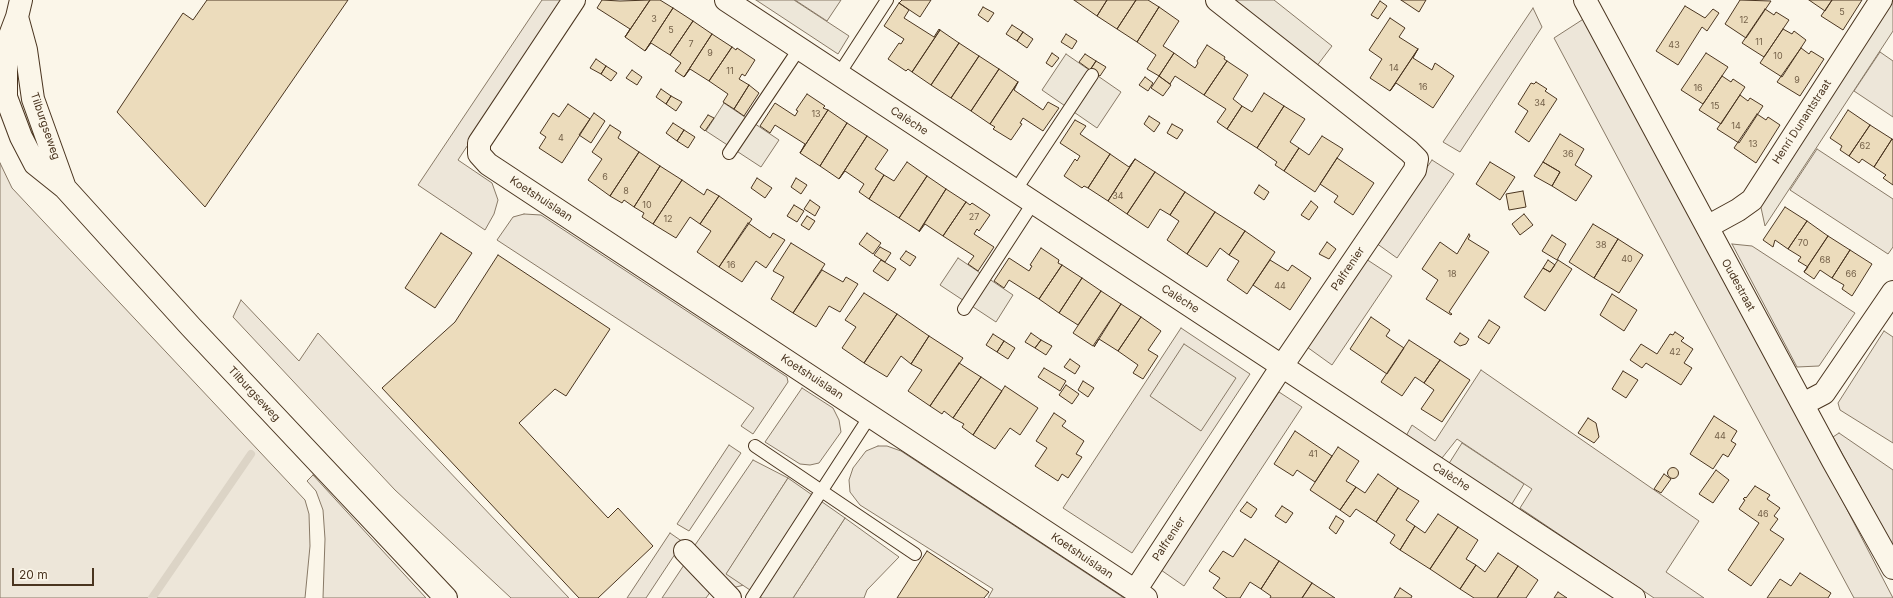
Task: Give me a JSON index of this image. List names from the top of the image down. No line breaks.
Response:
{"streets":{"street":["Calèche","Henri Dunantstraat","Tilburgseweg","Koetshuislaan","Palfrenier","Oudestraat"]},"crossings":[["Calèche","Palfrenier"],["Henri Dunantstraat","Oudestraat"],["Koetshuislaan","Palfrenier"]],"house_numbers":["5","3","12","5","11","7","43","9","10","14","11","9","16","16","34","15","13","14","4","13","62","36","6","8","34","10","27","12","70","38","40","68","16","18","66","44","42","44","41","46"],"scale_bar":"20 m"}
